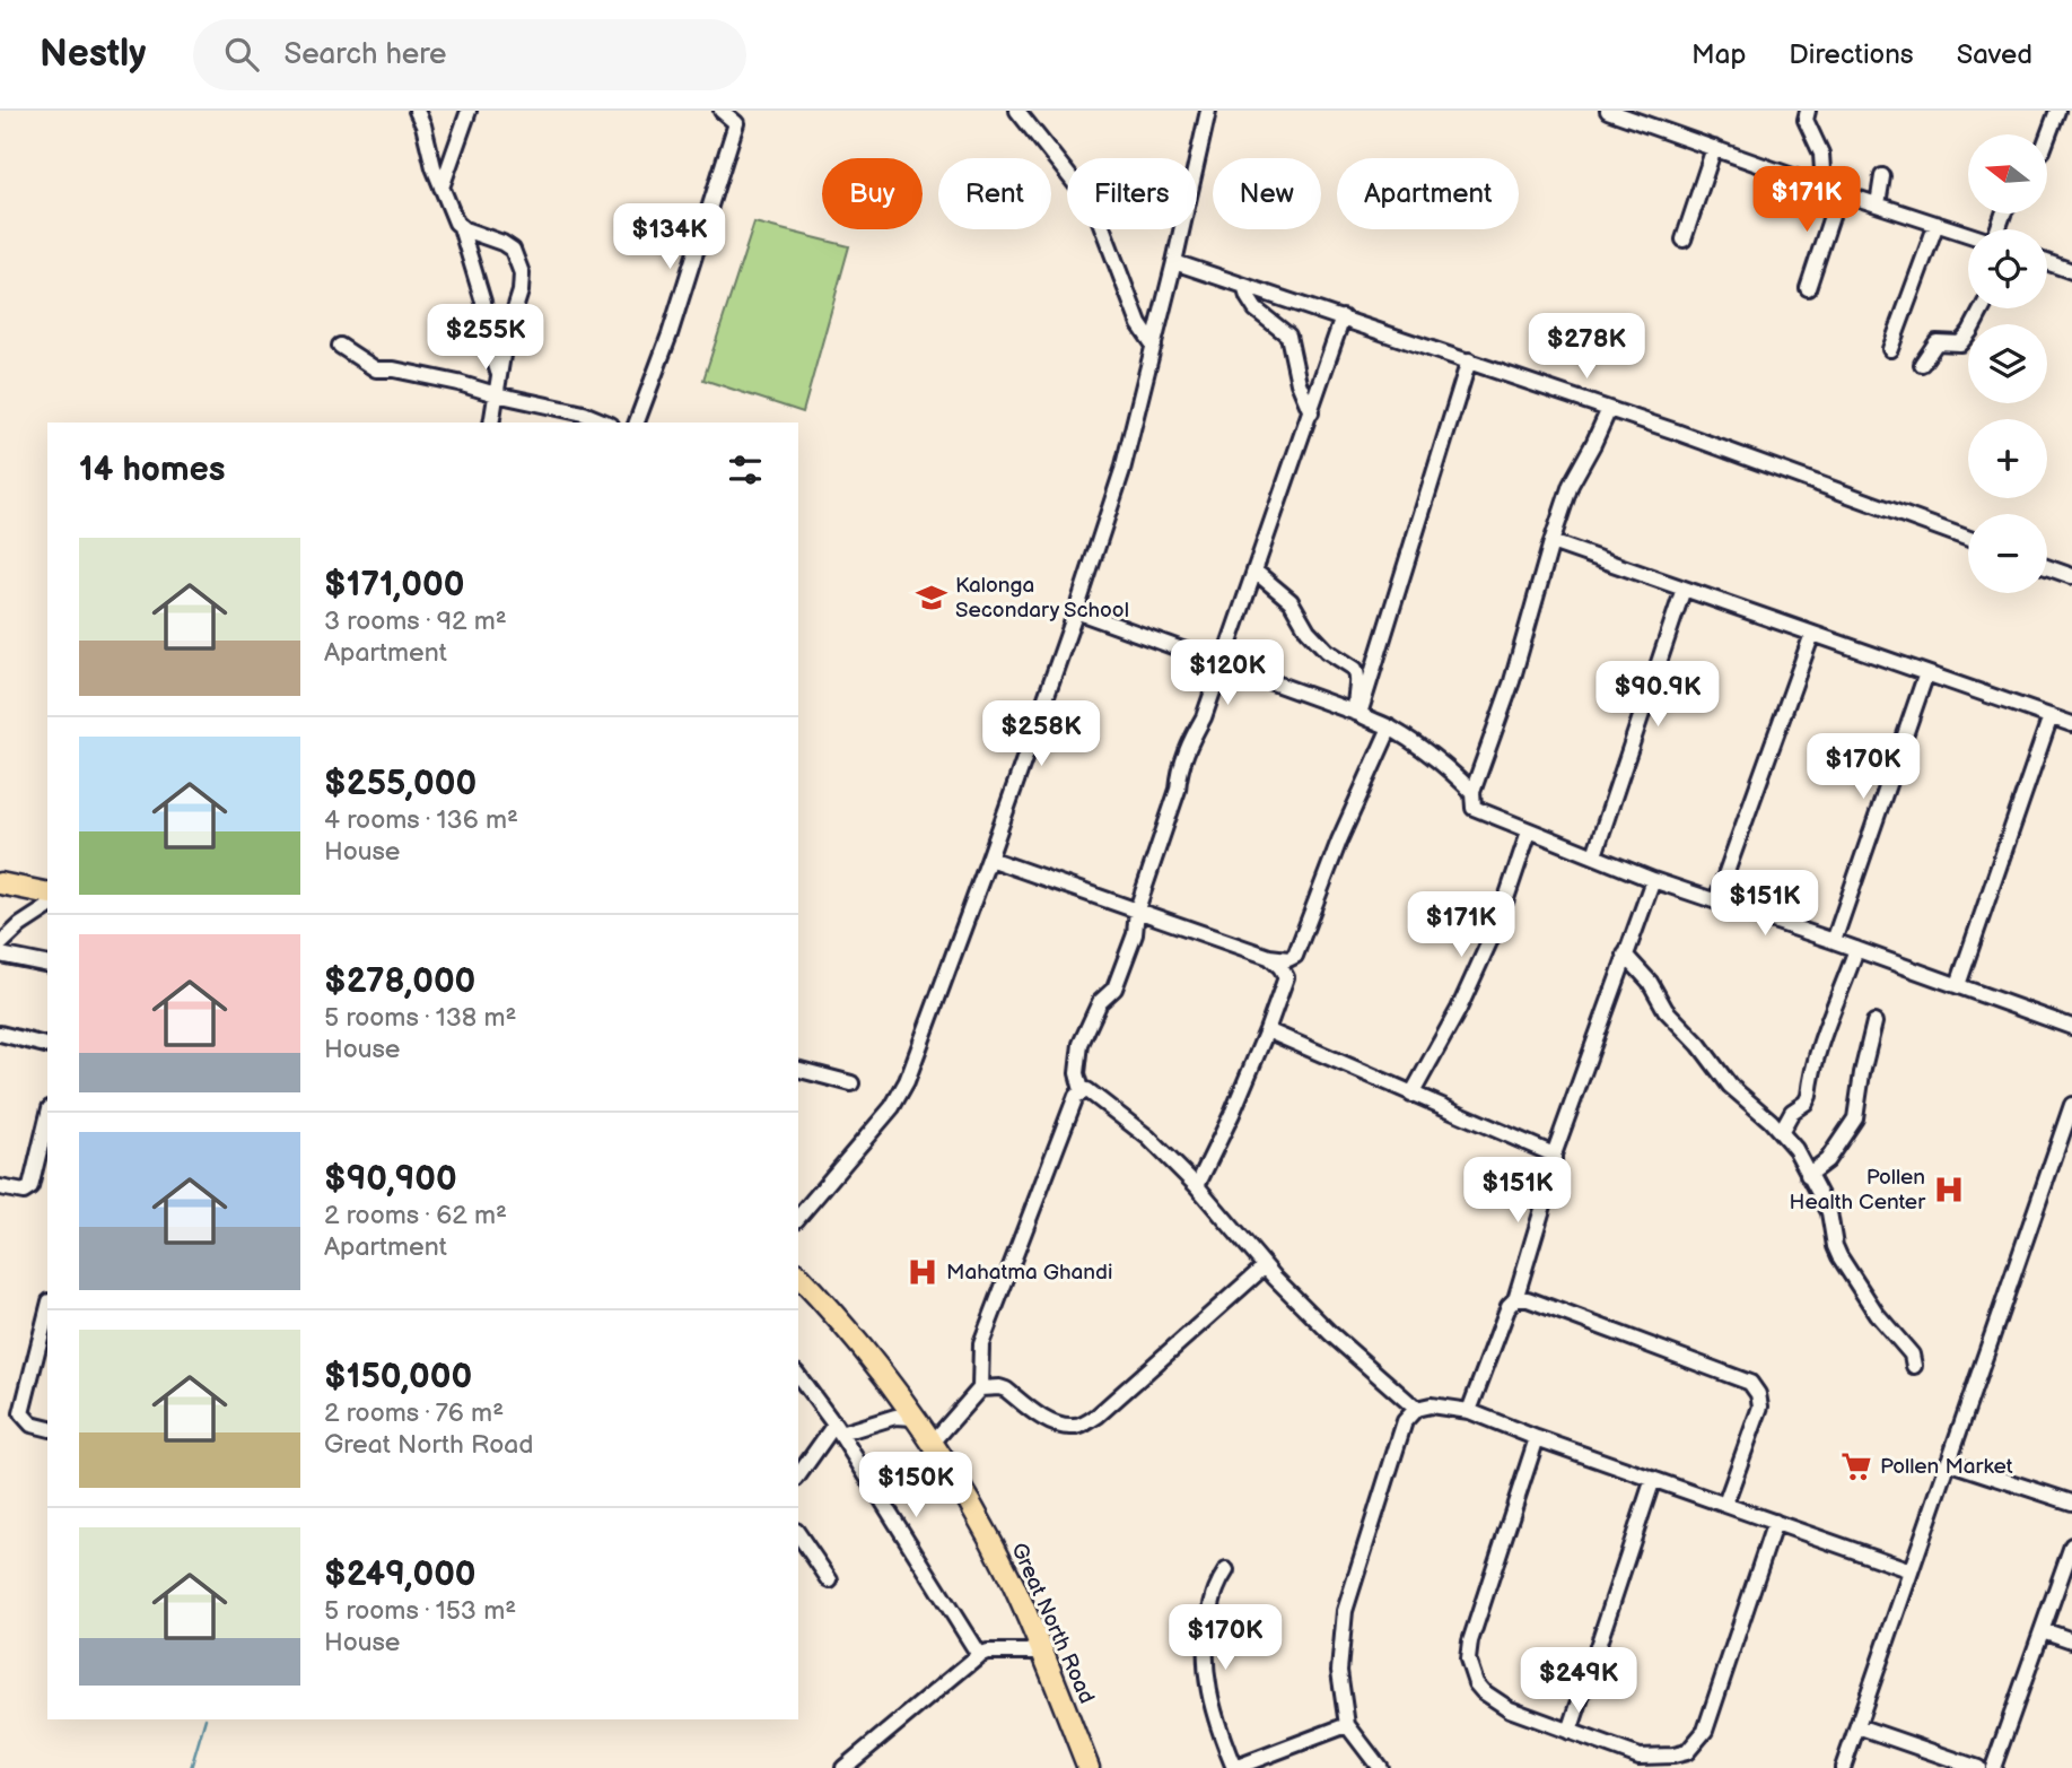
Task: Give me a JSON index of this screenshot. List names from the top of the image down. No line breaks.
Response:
{"streets":{"highway":["Great North Road"]},"places":{"school or university":["Kalonga Secondary School"],"hospital":["Pollen Health Center","Mahatma Ghandi"],"supermarket":["Pollen Market"]},"north":"left","page":{"header":"Nestly","search":"Search here","nav":["Map","Directions","Saved"],"map_buttons":["+","−"],"chip":["Buy","Rent","Filters","New","Apartment"],"price":["$171K","$134K","$255K","$278K","$120K","$90.9K","$258K","$170K","$151K","$171K","$151K","$150K","$170K","$249K"],"heading":"14 homes","list":[{"name":"$171,000","note":"3 rooms · 92 m² · Apartment"},{"name":"$255,000","note":"4 rooms · 136 m² · House"},{"name":"$278,000","note":"5 rooms · 138 m² · House"},{"name":"$90,900","note":"2 rooms · 62 m² · Apartment"},{"name":"$150,000","note":"2 rooms · 76 m² · Great North Road"},{"name":"$249,000","note":"5 rooms · 153 m² · House"}]}}
